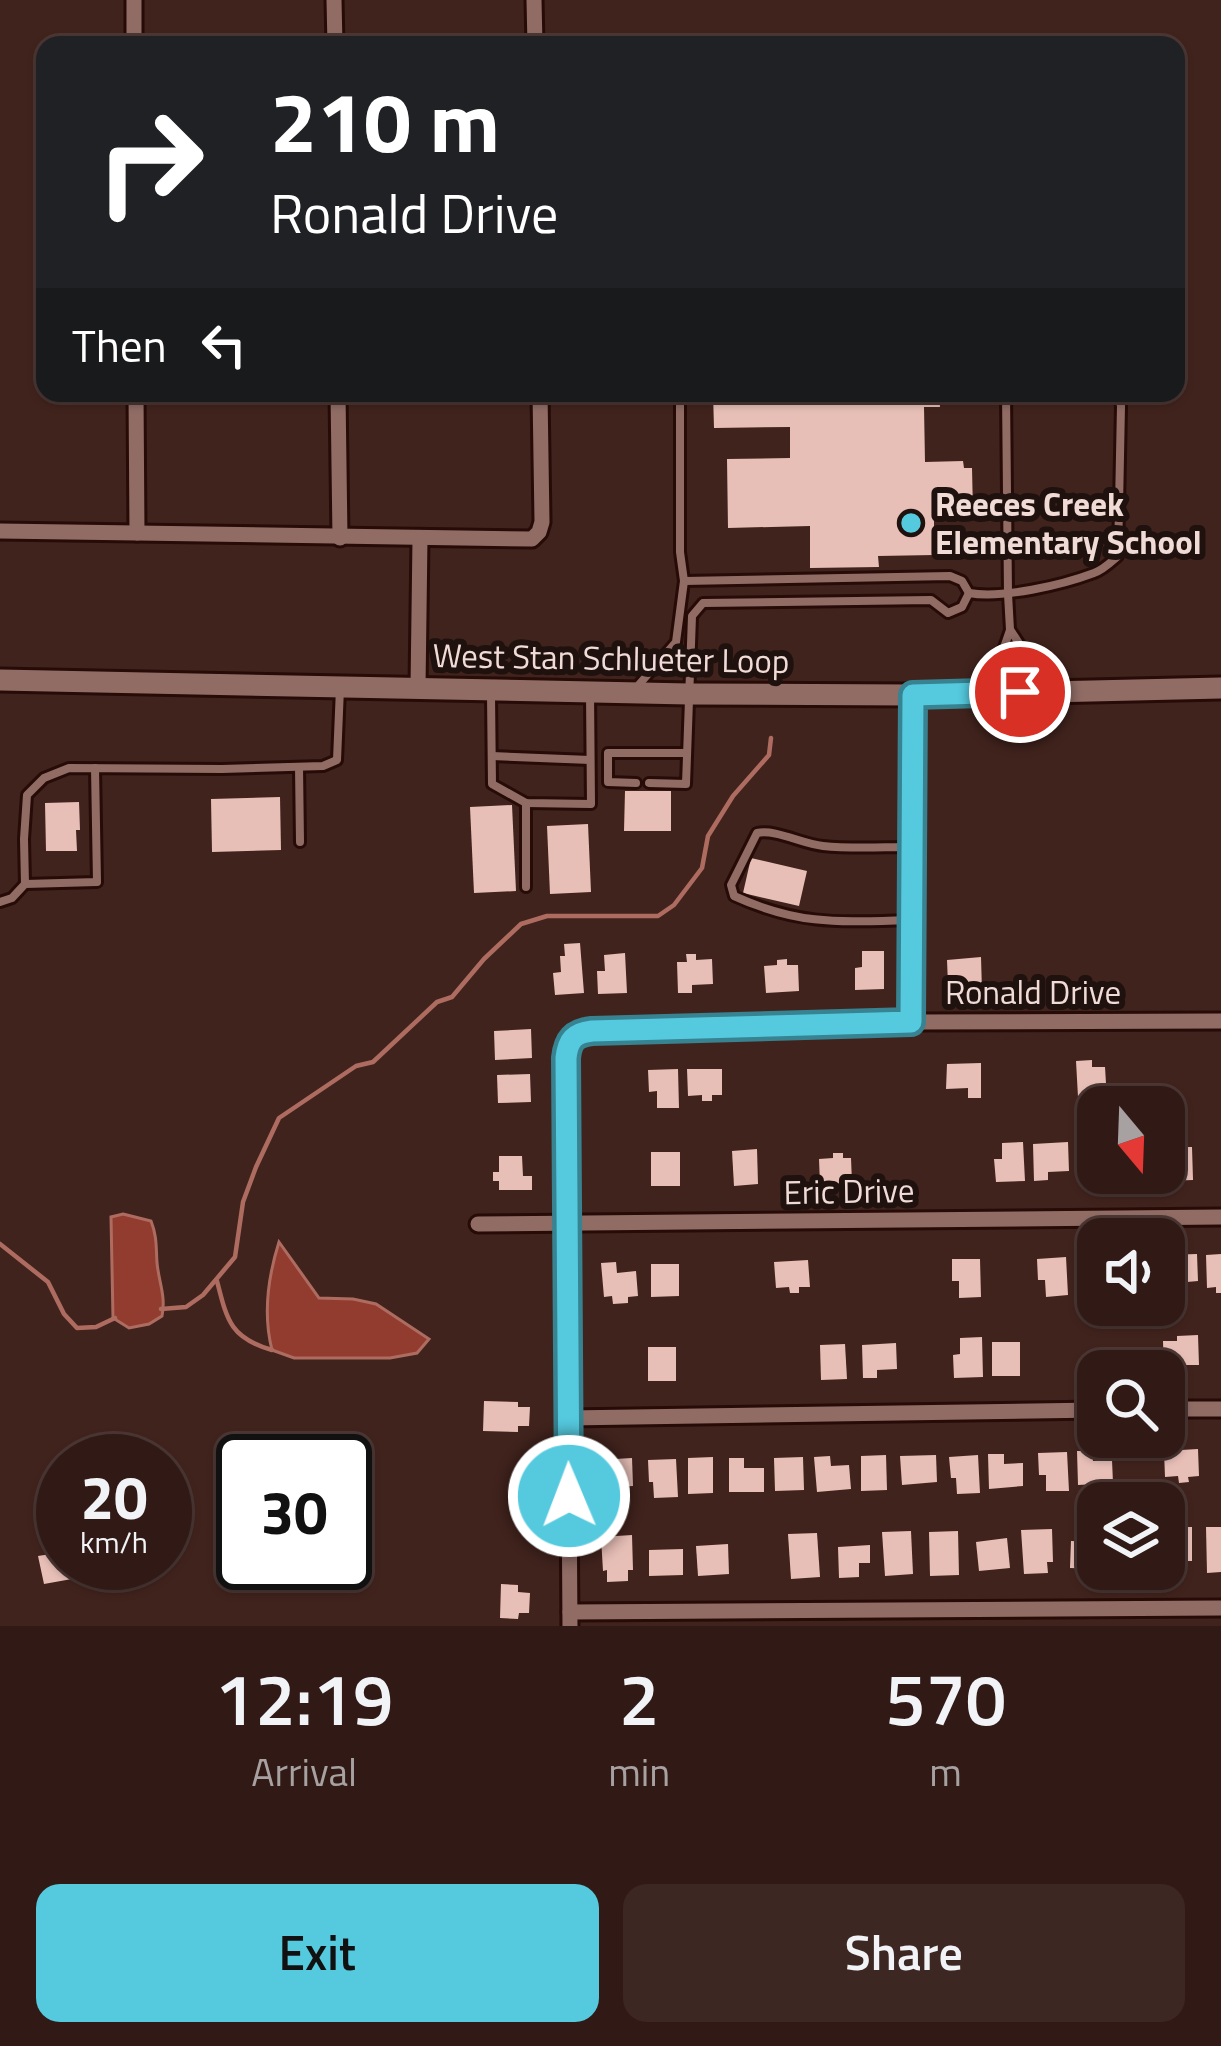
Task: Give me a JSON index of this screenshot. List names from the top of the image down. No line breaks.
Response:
{"streets":{"main road":["West Stan Schlueter Loop"],"street":["Ronald Drive","Eric Drive"]},"crossings":[["Ronald Drive","Eric Drive"]],"places":["Reeces Creek Elementary School"],"north":"bottom","page":{"turn":["210 m","Ronald Drive"],"then":"Then","speed":"20 km/h","limit":"30","eta":["12:19","Arrival","2","min","570","m"],"buttons":["Exit","Share"]}}
